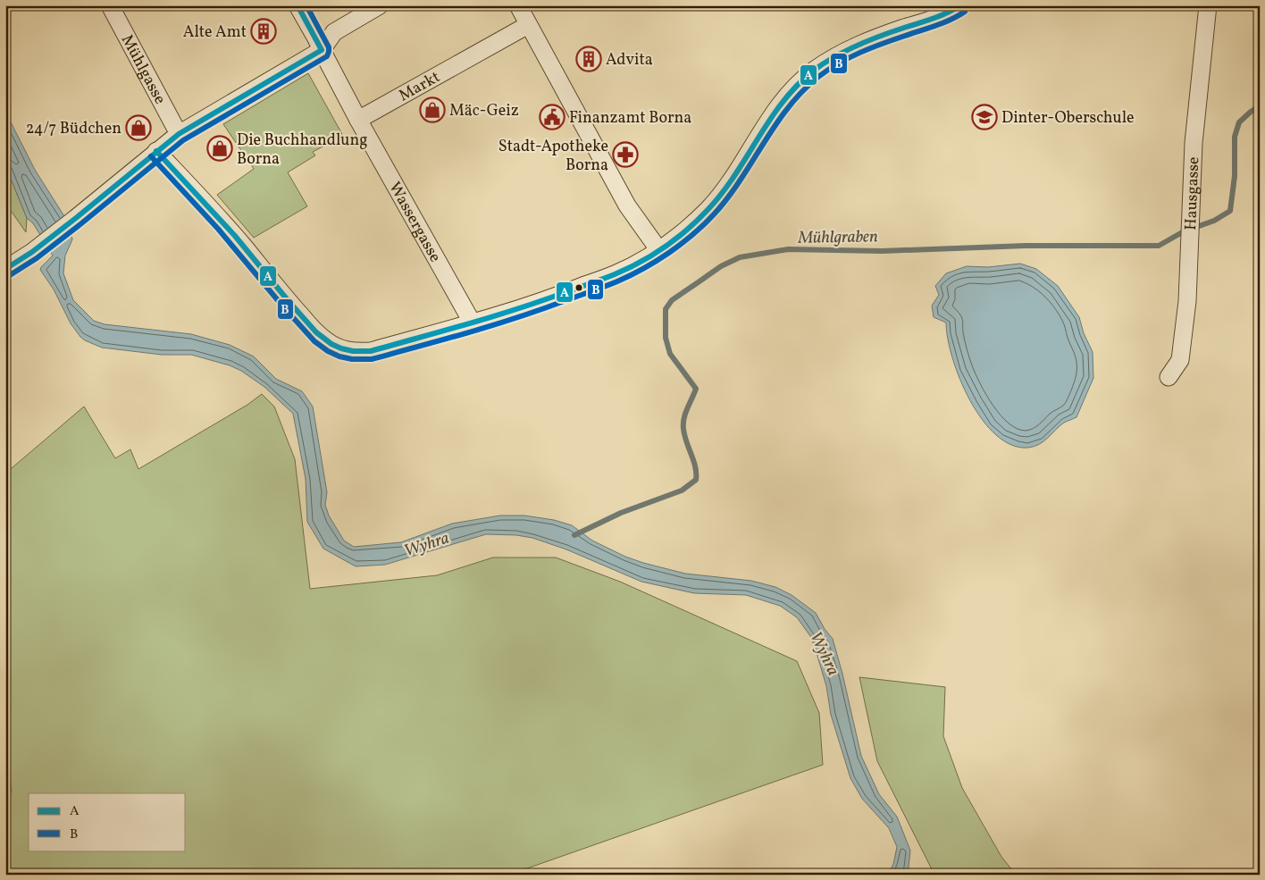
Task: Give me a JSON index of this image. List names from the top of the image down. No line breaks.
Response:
{"streets":{"street":["Mühlgasse","Markt","Hausgasse","Wassergasse"]},"crossings":[["Markt","Wassergasse"]],"water":["Mühlgraben","Wyhra"],"places":{"building":["Alte Amt","Advita"],"shop":["Mäc-Geiz","24/7 Büdchen","Die Buchhandlung Borna"],"public building":["Finanzamt Borna"],"school or university":["Dinter-Oberschule"],"pharmacy":["Stadt-Apotheke Borna"]},"lines":["transit line A","transit line B"],"legend":["A","B"]}
